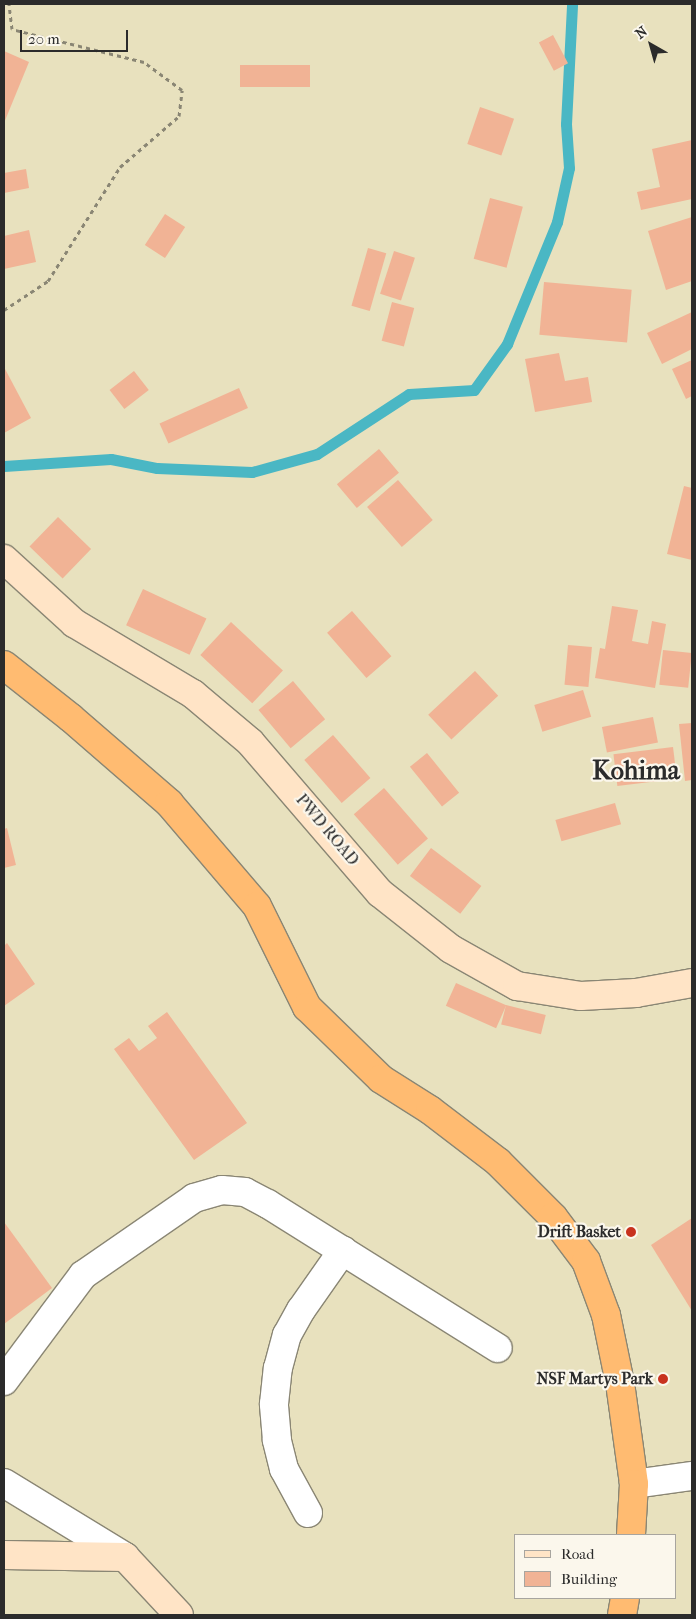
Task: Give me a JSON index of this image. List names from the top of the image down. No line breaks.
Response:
{"streets":{"street":["PWD ROAD"]},"districts":["Kohima"],"places":["Drift Basket","NSF Martys Park"],"legend":["Road","Building"],"scale_bar":"20 m","north":"top left"}
